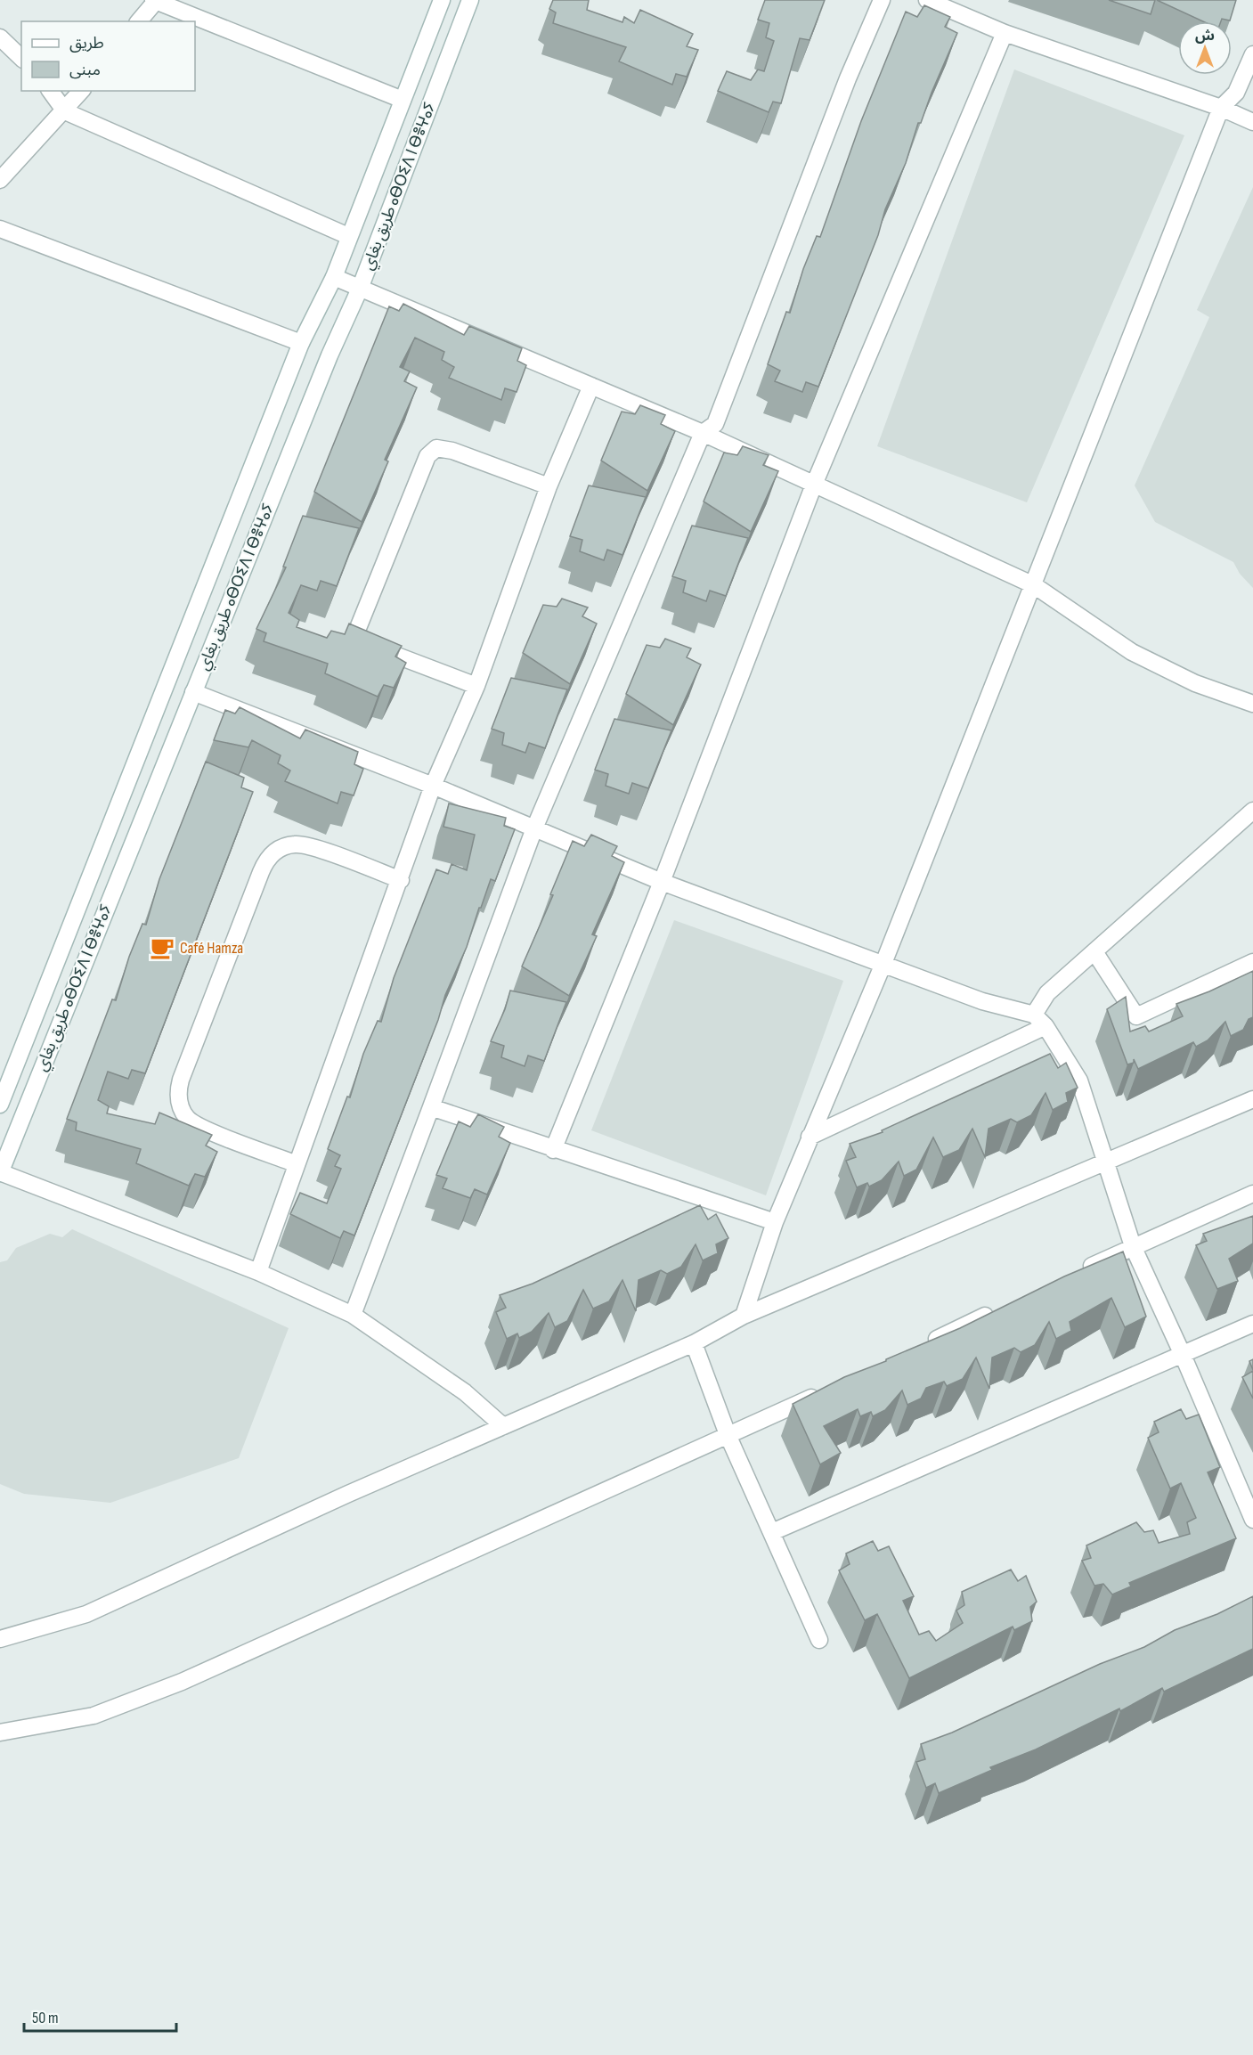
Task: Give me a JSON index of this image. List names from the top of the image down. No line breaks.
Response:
{"streets":{"street":["طريق بغاي ⴰⴱⵔⵉⴷ ⵏ ⴱⴻⵖⴰⵢ"]},"places":{"cafe":["Café Hamza"]},"legend":["طريق","مبنى"],"scale_bar":"50 m","north":"top"}
